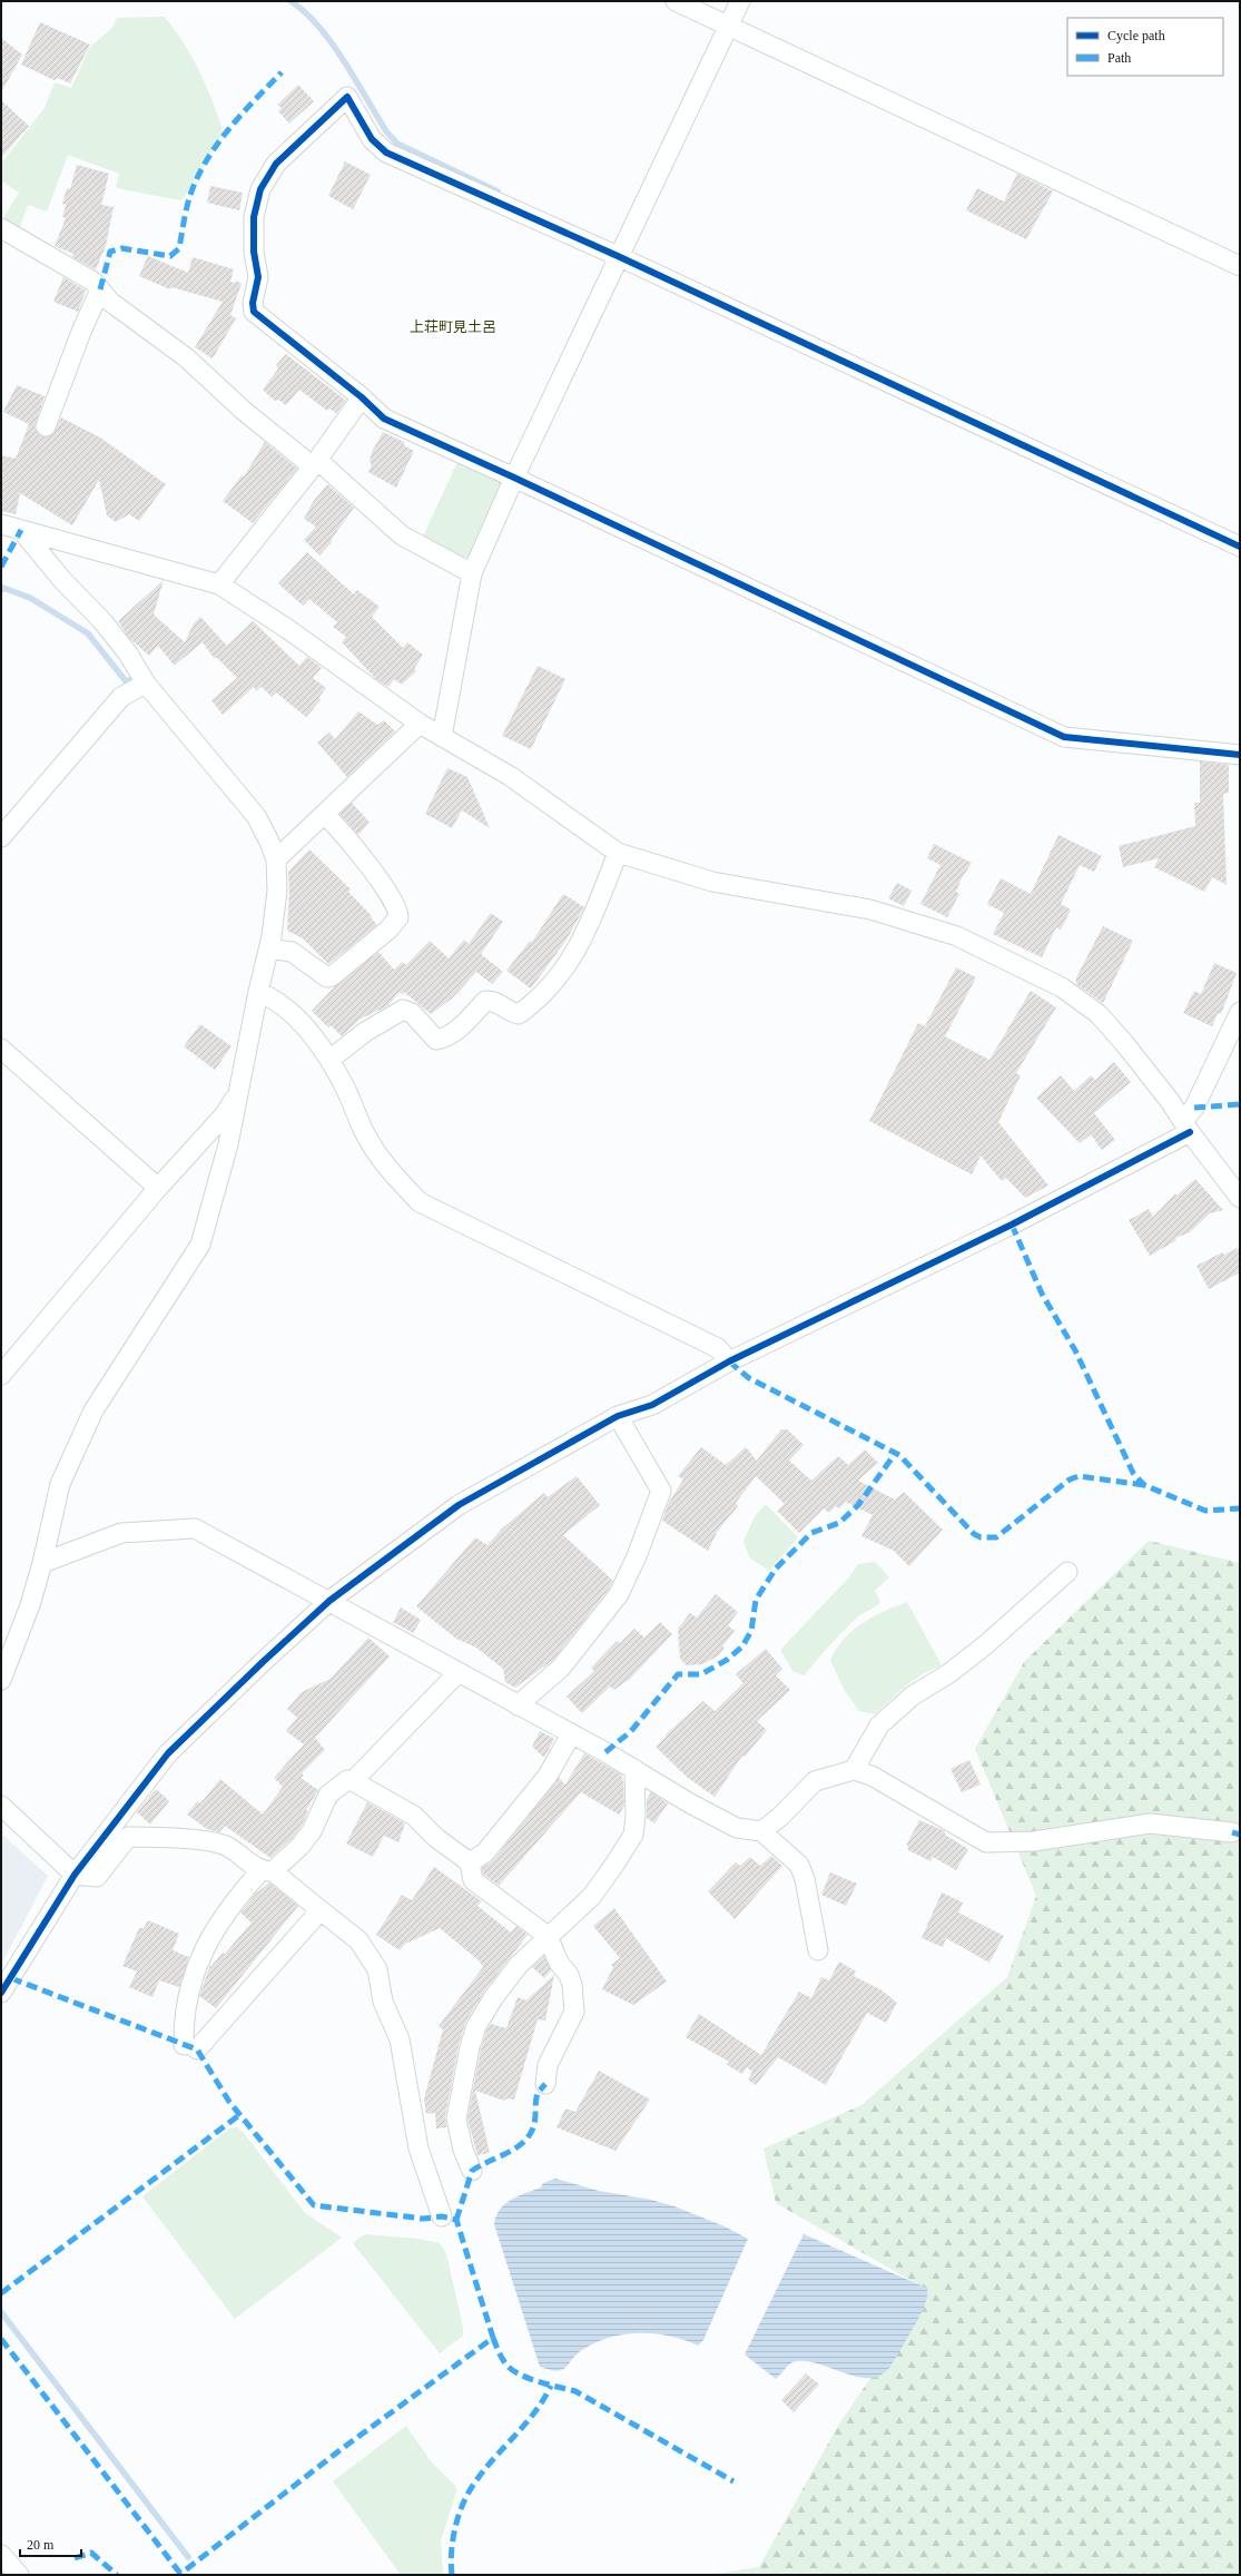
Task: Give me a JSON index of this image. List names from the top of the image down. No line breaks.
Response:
{"districts":["上荘町見土呂"],"legend":["Cycle path","Path"],"scale_bar":"20 m"}
